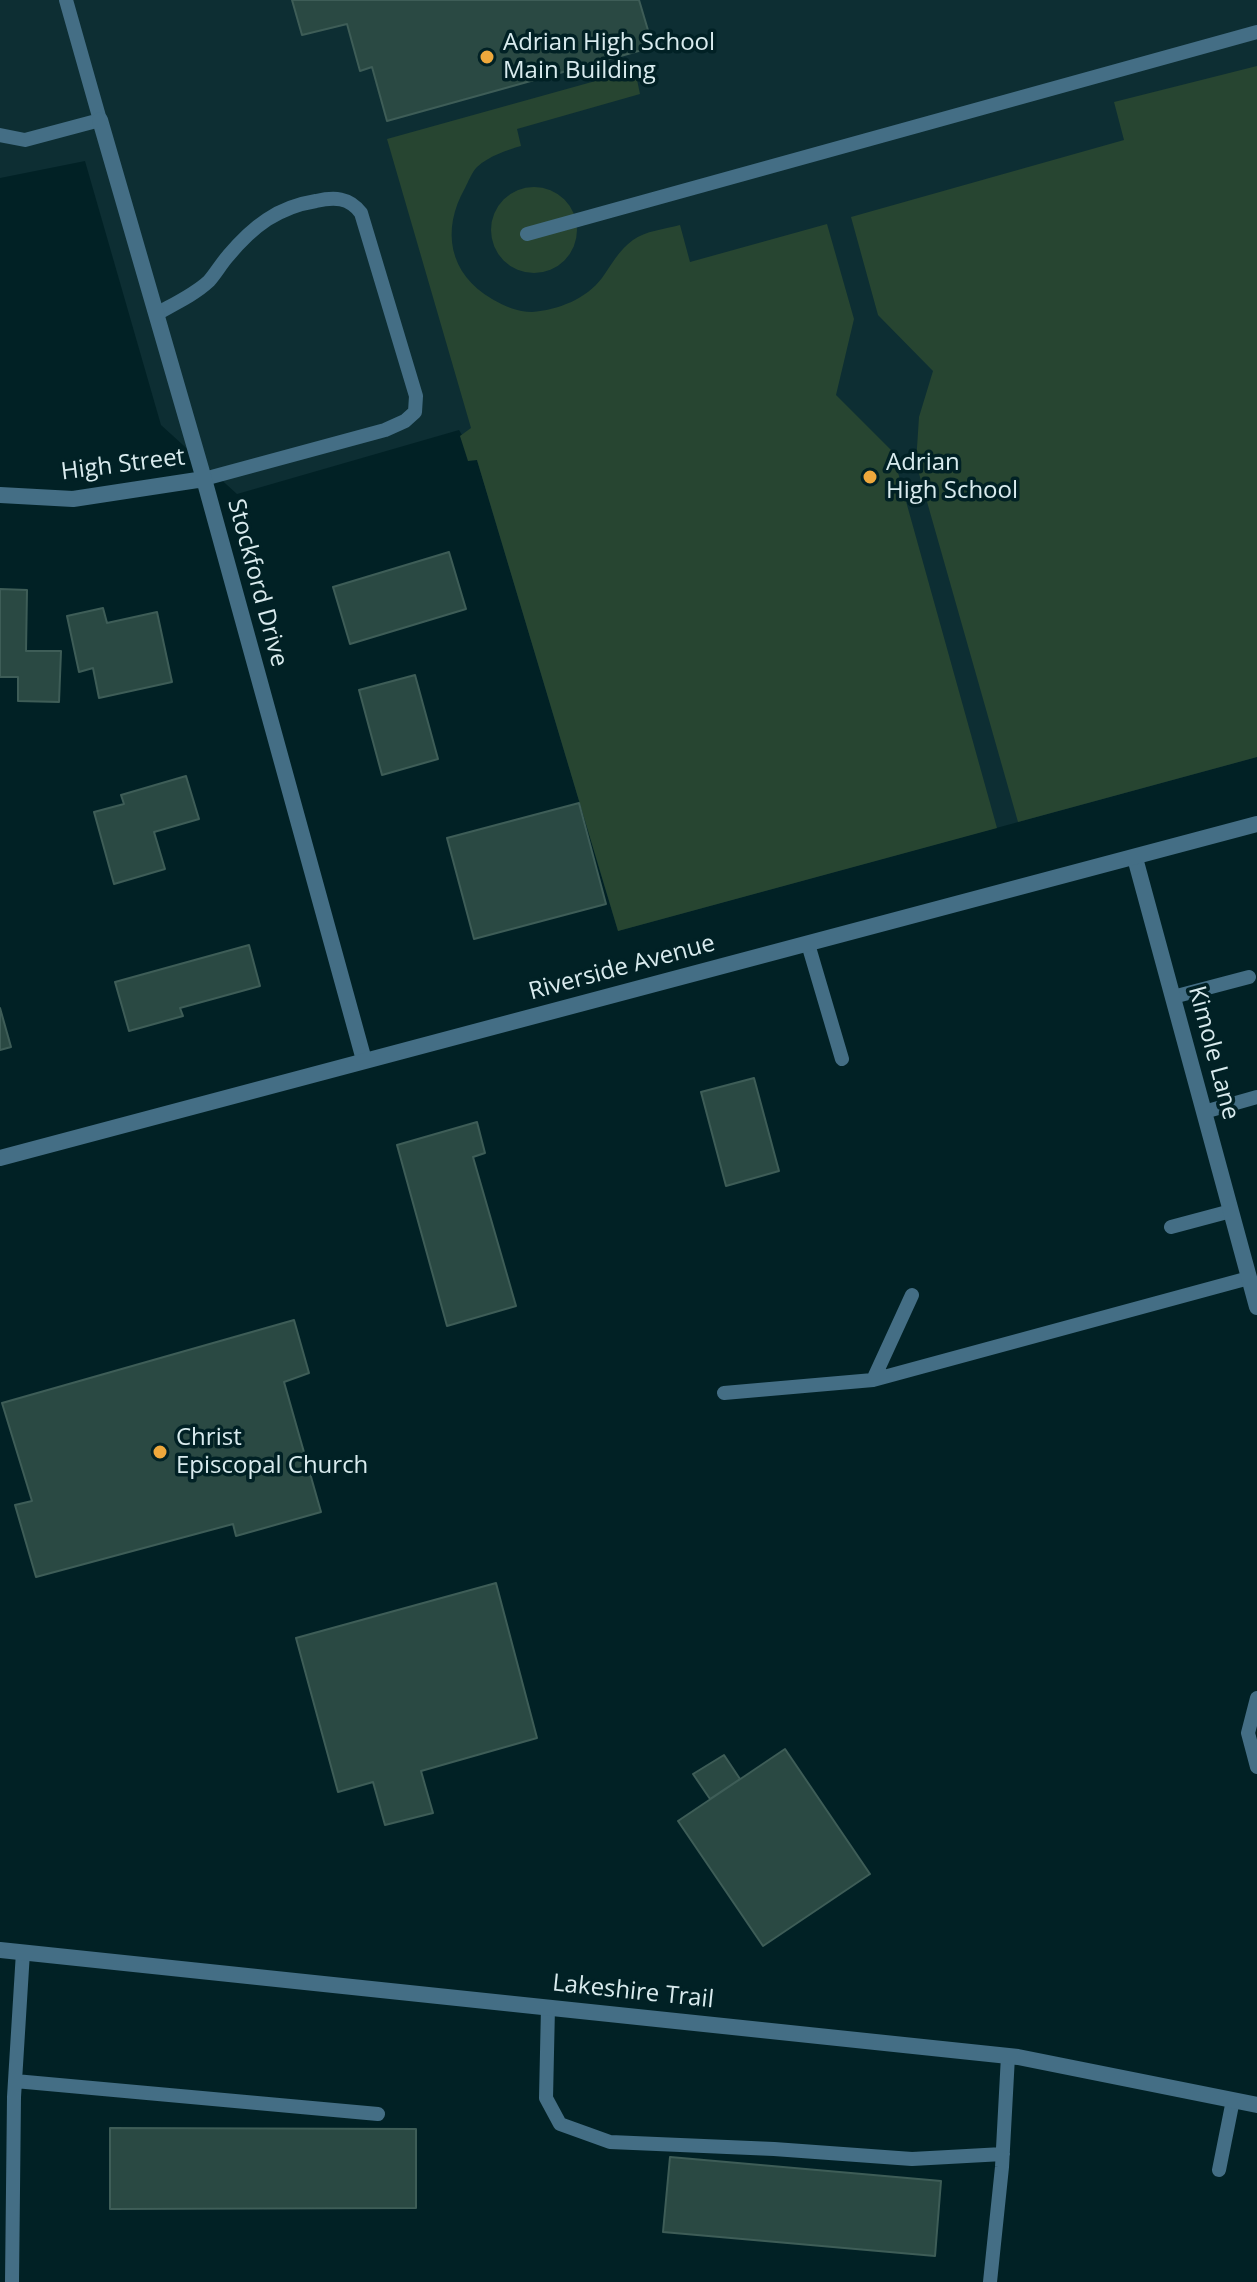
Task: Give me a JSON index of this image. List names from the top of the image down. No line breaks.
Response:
{"streets":{"street":["High Street","Stockford Drive","Riverside Avenue","Kimole Lane","Lakeshire Trail"]},"crossings":[["High Street","Stockford Drive"],["Stockford Drive","Riverside Avenue"],["Riverside Avenue","Kimole Lane"]],"places":["Adrian High School Main Building","Adrian High School","Christ Episcopal Church"]}
